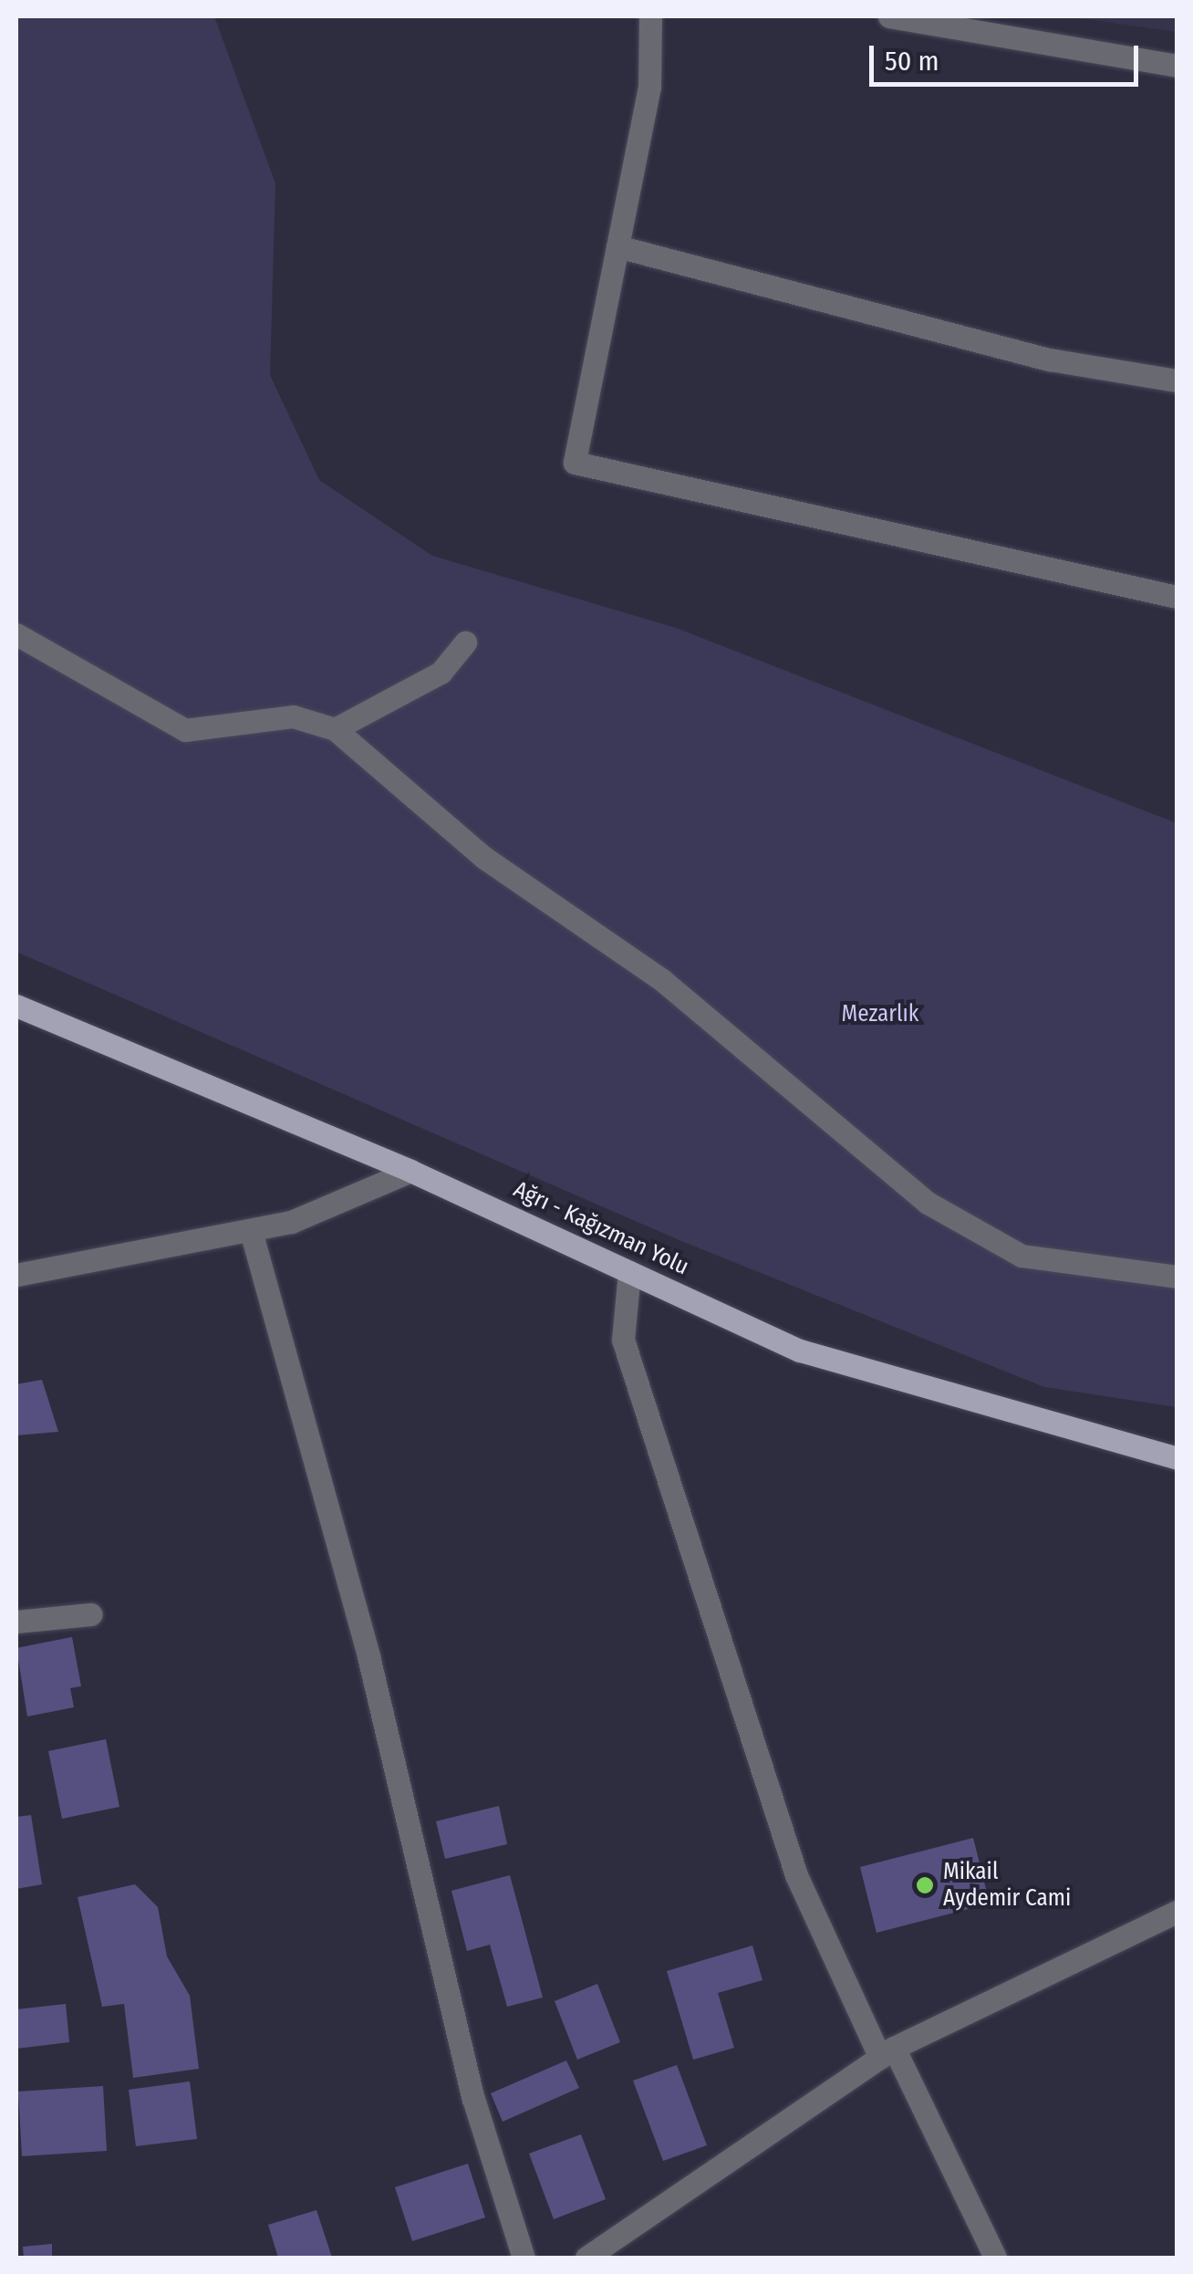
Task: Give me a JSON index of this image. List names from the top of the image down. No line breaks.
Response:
{"streets":{"main road":["Ağrı - Kağızman Yolu"]},"parks":["Mezarlık"],"places":["Mikail Aydemir Cami"],"scale_bar":"50 m"}
